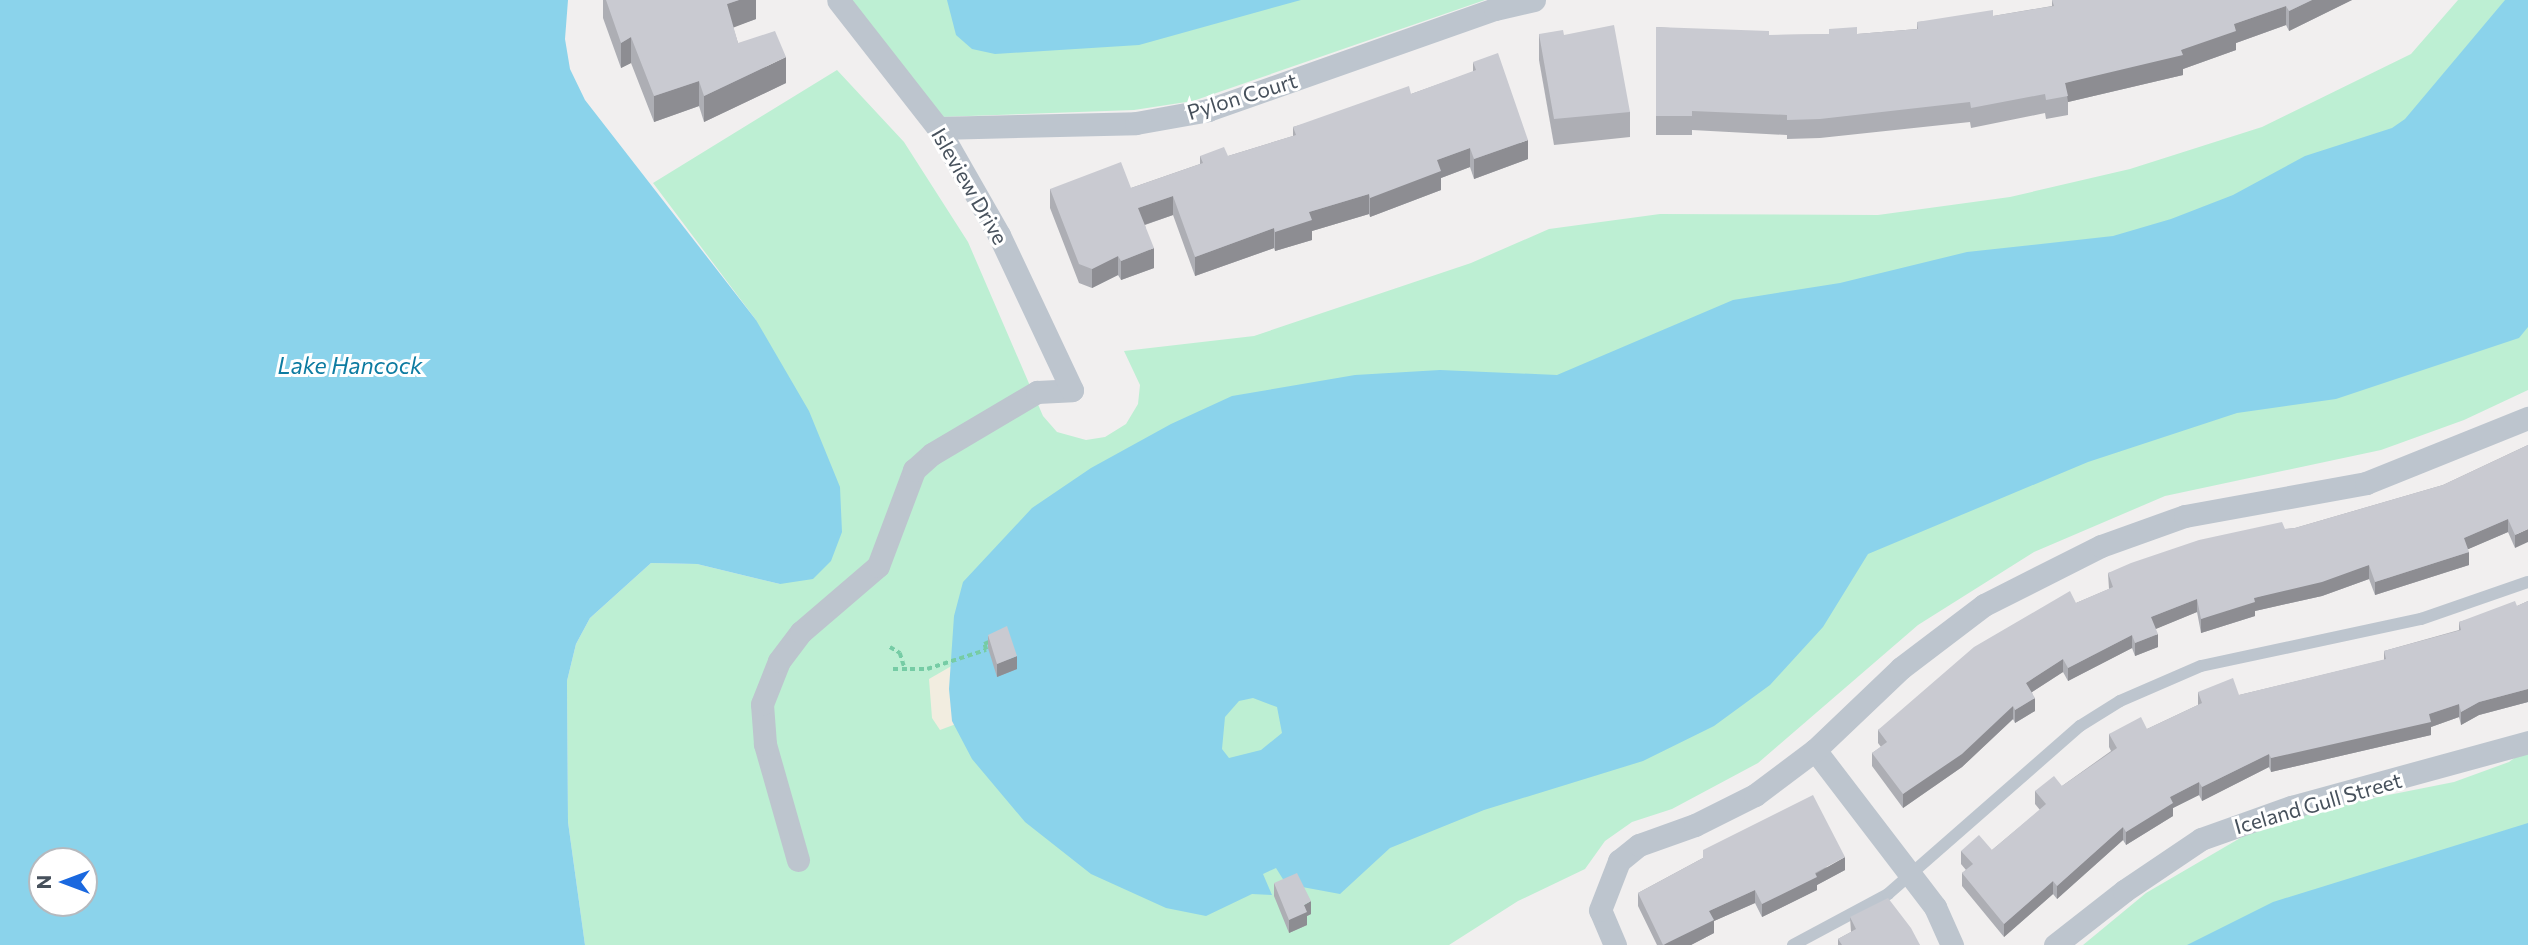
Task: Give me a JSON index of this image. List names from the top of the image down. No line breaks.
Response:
{"streets":{"street":["Pylon Court","Isleview Drive","Iceland Gull Street"]},"crossings":[["Pylon Court","Isleview Drive"]],"water":["Lake Hancock"],"north":"left"}
